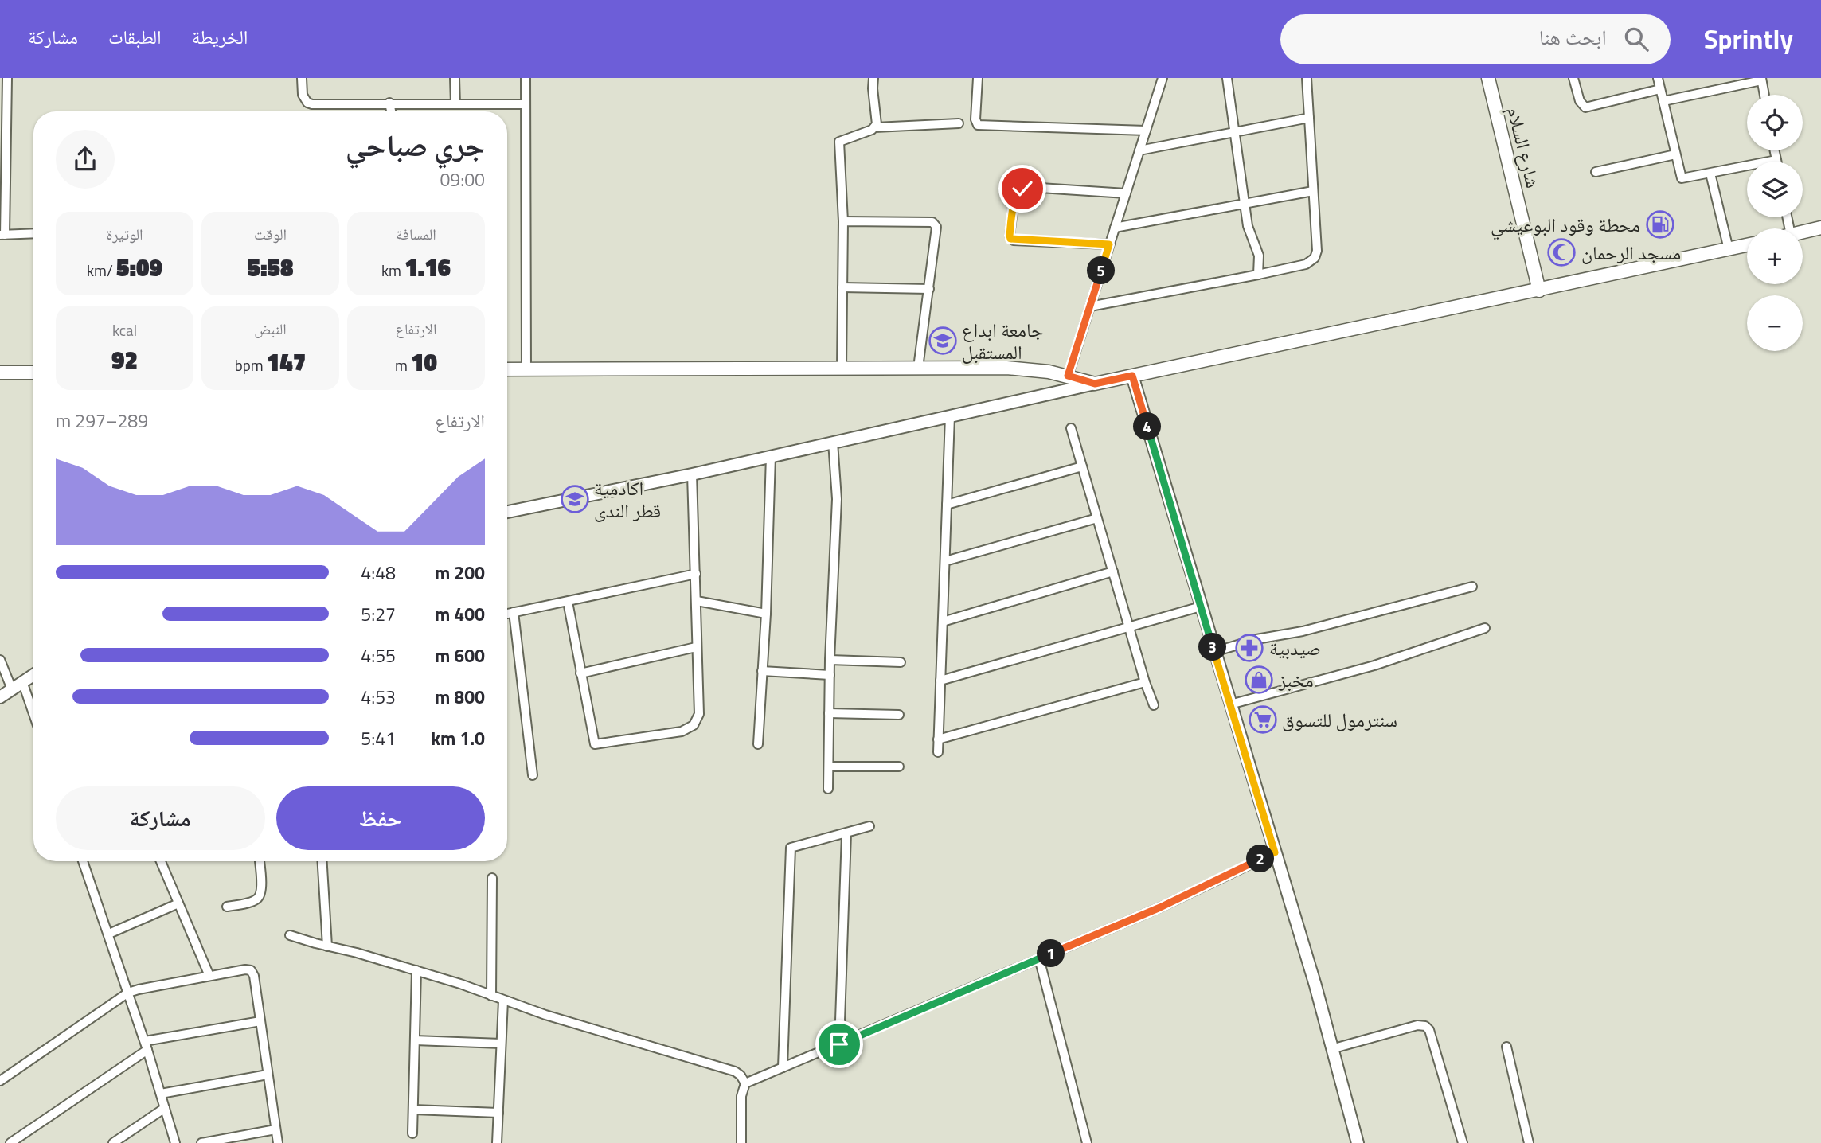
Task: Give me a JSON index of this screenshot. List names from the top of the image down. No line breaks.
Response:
{"streets":{"main road":["شارع السلام"]},"places":{"fuel station":["محطة وقود البوعيشي"],"mosque":["مسجد الرحمان"],"school or university":["جامعة ابداع المستقبل","اكادمية قطر الندى"],"pharmacy":["صيدبية"],"shop":["مخبز"],"supermarket":["سنترمول للتسوق"]},"page":{"header":"Sprintly","search":"ابحث هنا","nav":["الخريطة","الطبقات","مشاركة"],"map_buttons":["+","−"],"heading":["جري صباحي","09:00"],"stats":[["المسافة","1.16 km"],["الوقت","5:58"],["الوتيرة","5:09 /km"],["الارتفاع","10 m"],["النبض","147 bpm"],["kcal","92"]],"pins":["5","4","3","2","1"],"chart":["الارتفاع","289–297 m"],"list":[{"name":"200 m","note":"4:48"},{"name":"400 m","note":"5:27"},{"name":"600 m","note":"4:55"},{"name":"800 m","note":"4:53"},{"name":"1.0 km","note":"5:41"}],"buttons":["حفظ","مشاركة"]}}
